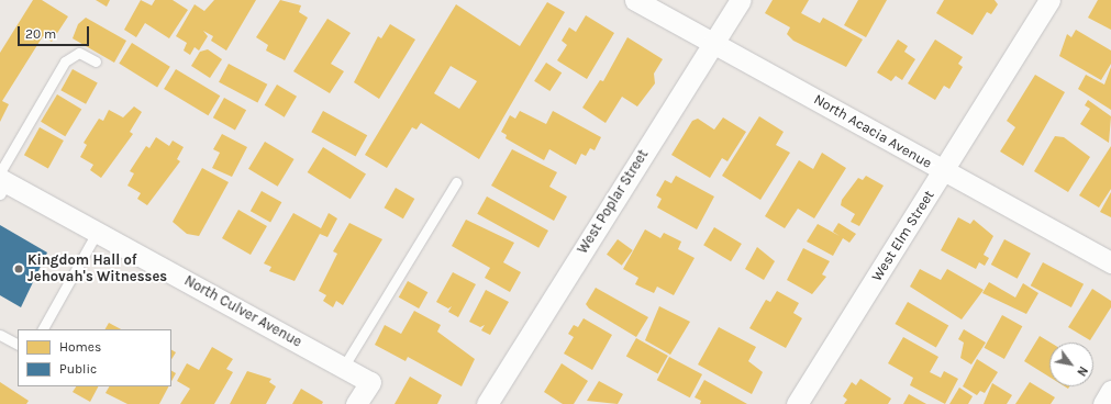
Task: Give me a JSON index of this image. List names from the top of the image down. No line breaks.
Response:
{"streets":{"street":["North Acacia Avenue","West Poplar Street","West Elm Street","North Culver Avenue"]},"crossings":[["North Acacia Avenue","West Poplar Street"],["North Acacia Avenue","West Elm Street"]],"places":["Kingdom Hall of Jehovah's Witnesses"],"legend":["Homes","Public"],"scale_bar":"20 m","north":"bottom right"}
